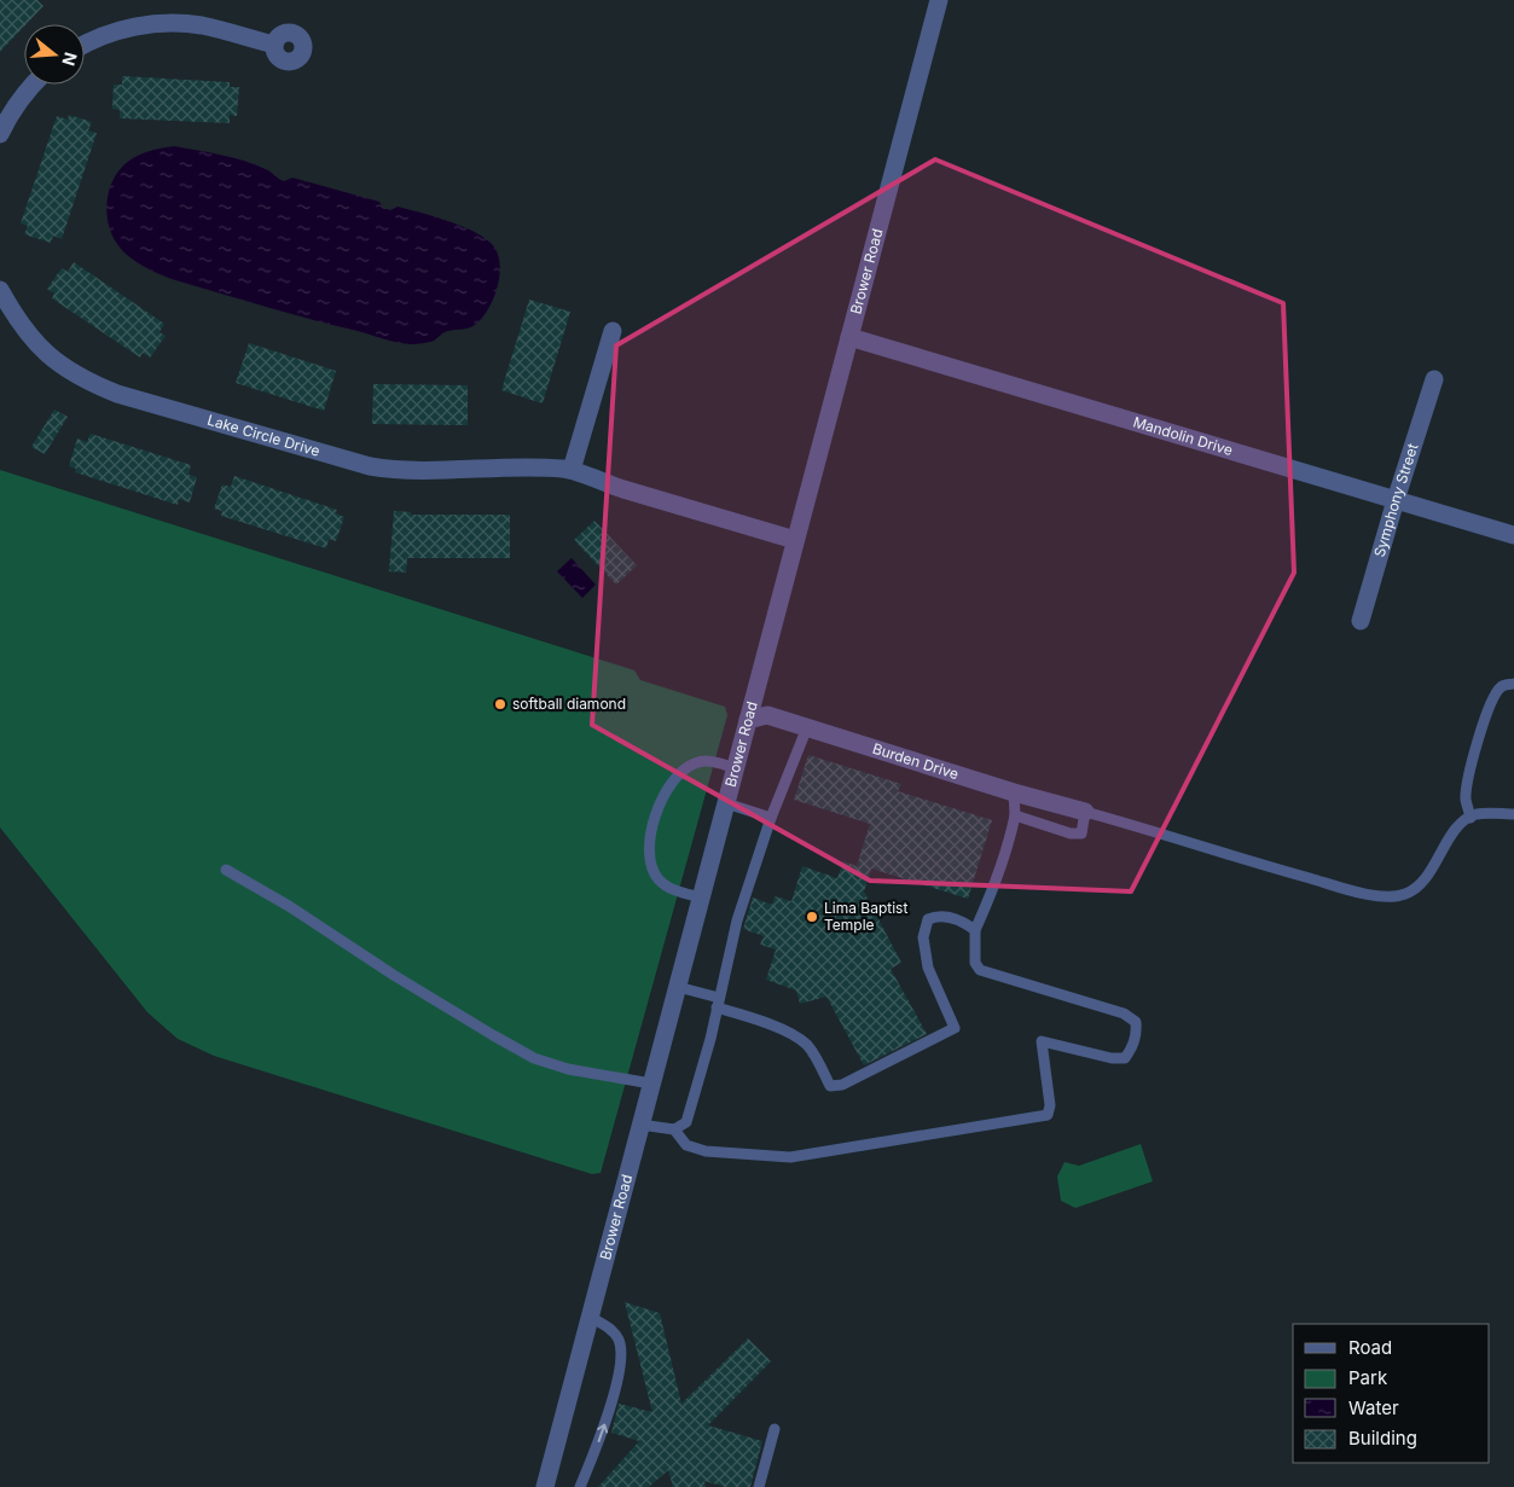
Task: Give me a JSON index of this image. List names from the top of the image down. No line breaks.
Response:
{"streets":{"street":["Brower Road","Lake Circle Drive","Mandolin Drive","Symphony Street","Burden Drive"]},"crossings":[["Brower Road","Lake Circle Drive"],["Brower Road","Mandolin Drive"],["Brower Road","Burden Drive"],["Mandolin Drive","Symphony Street"]],"places":["softball diamond","Lima Baptist Temple"],"legend":["Road","Park","Water","Building"],"north":"right"}
